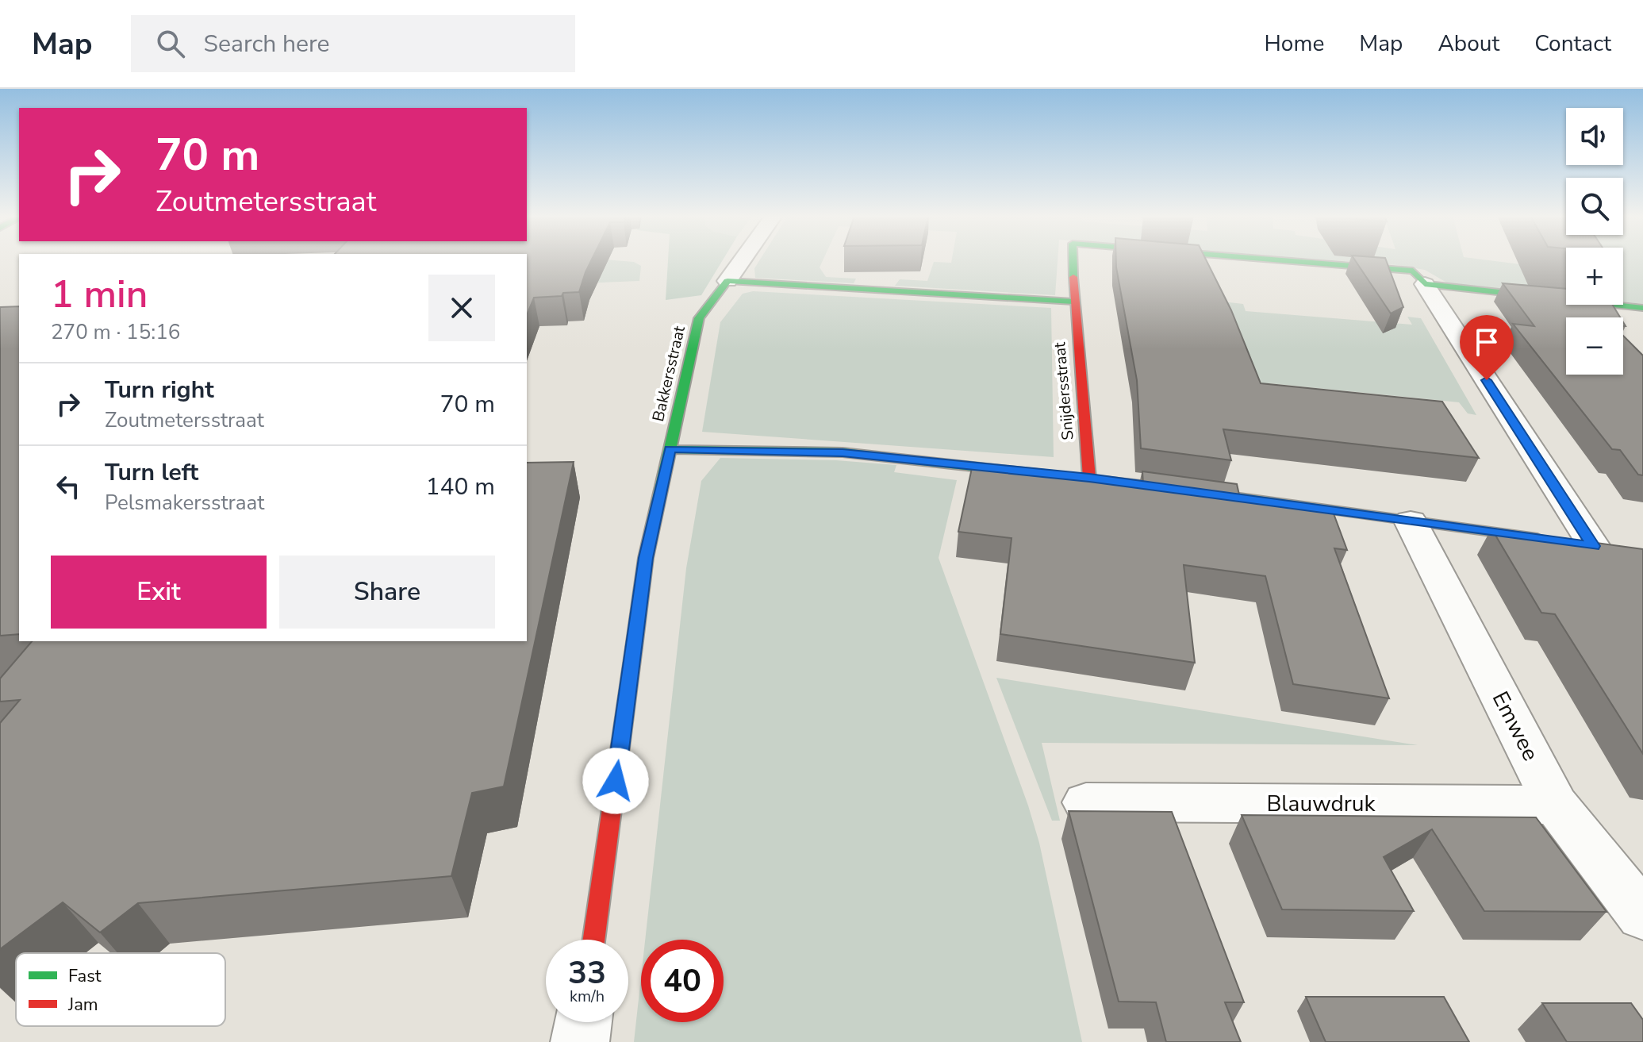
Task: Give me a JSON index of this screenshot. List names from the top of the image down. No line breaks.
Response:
{"streets":{"street":["Bakkersstraat","Snijdersstraat","Emwee","Blauwdruk"]},"crossings":[["Emwee","Blauwdruk"]],"legend":["Fast","Jam"],"page":{"header":"Map","search":"Search here","nav":["Home","Map","About","Contact"],"map_buttons":["+","−"],"turn":["70 m","Zoutmetersstraat"],"heading":["1 min","270 m · 15:16"],"list":[{"name":"Turn right","note":"Zoutmetersstraat","value":"70 m"},{"name":"Turn left","note":"Pelsmakersstraat","value":"140 m"}],"buttons":["Exit","Share"],"speed":"33 km/h","limit":"40"}}
